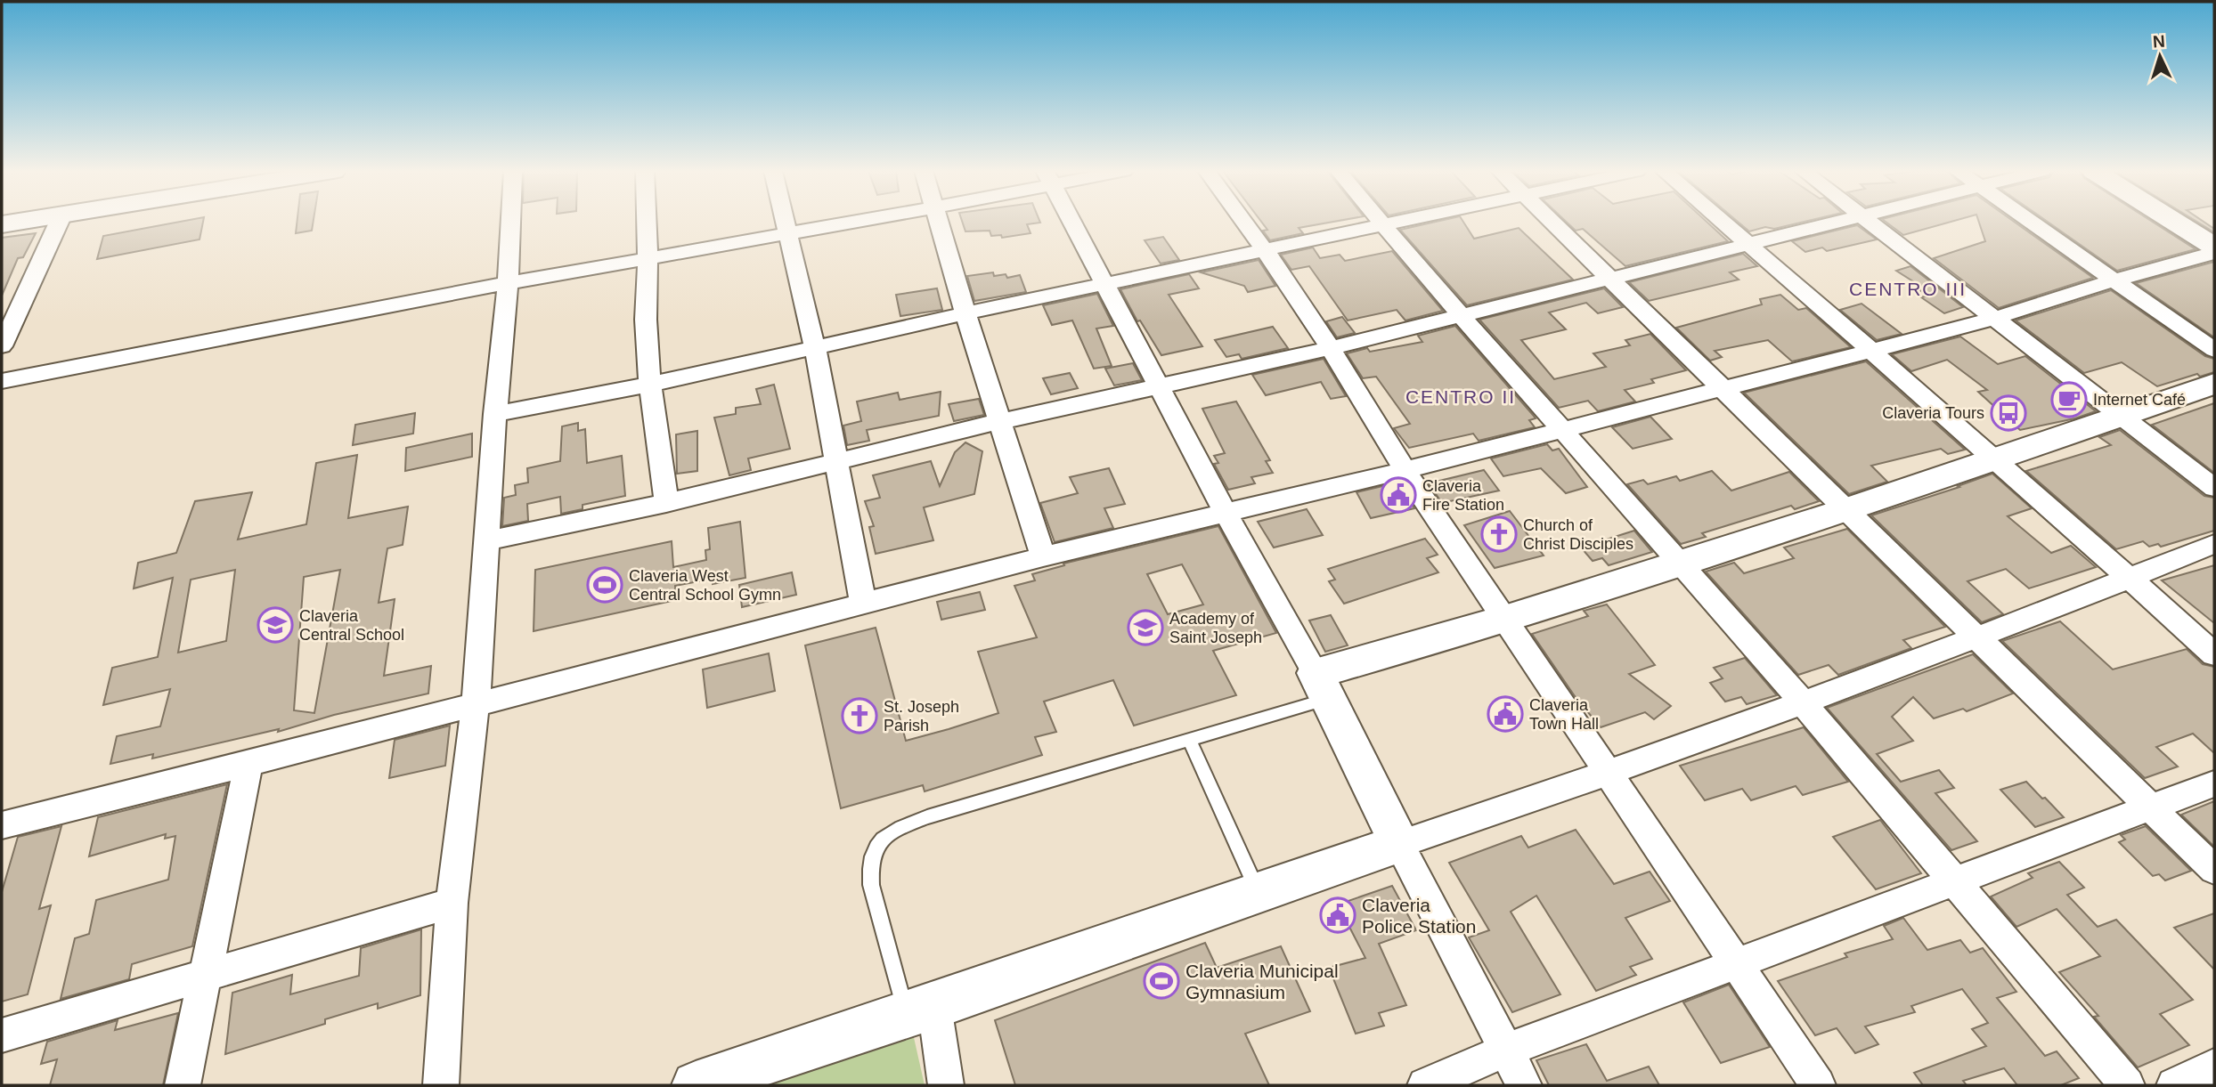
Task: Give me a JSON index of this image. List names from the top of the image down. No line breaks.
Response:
{"districts":["CENTRO III","CENTRO II"],"places":{"cafe":["Internet Café"],"bus stop":["Claveria Tours"],"public building":["Claveria Fire Station","Claveria Town Hall","Claveria Police Station"],"church":["Church of Christ Disciples","St. Joseph Parish"],"sports":["Claveria West Central School Gymn","Claveria Municipal Gymnasium"],"school or university":["Claveria Central School","Academy of Saint Joseph"]},"north":"top"}
